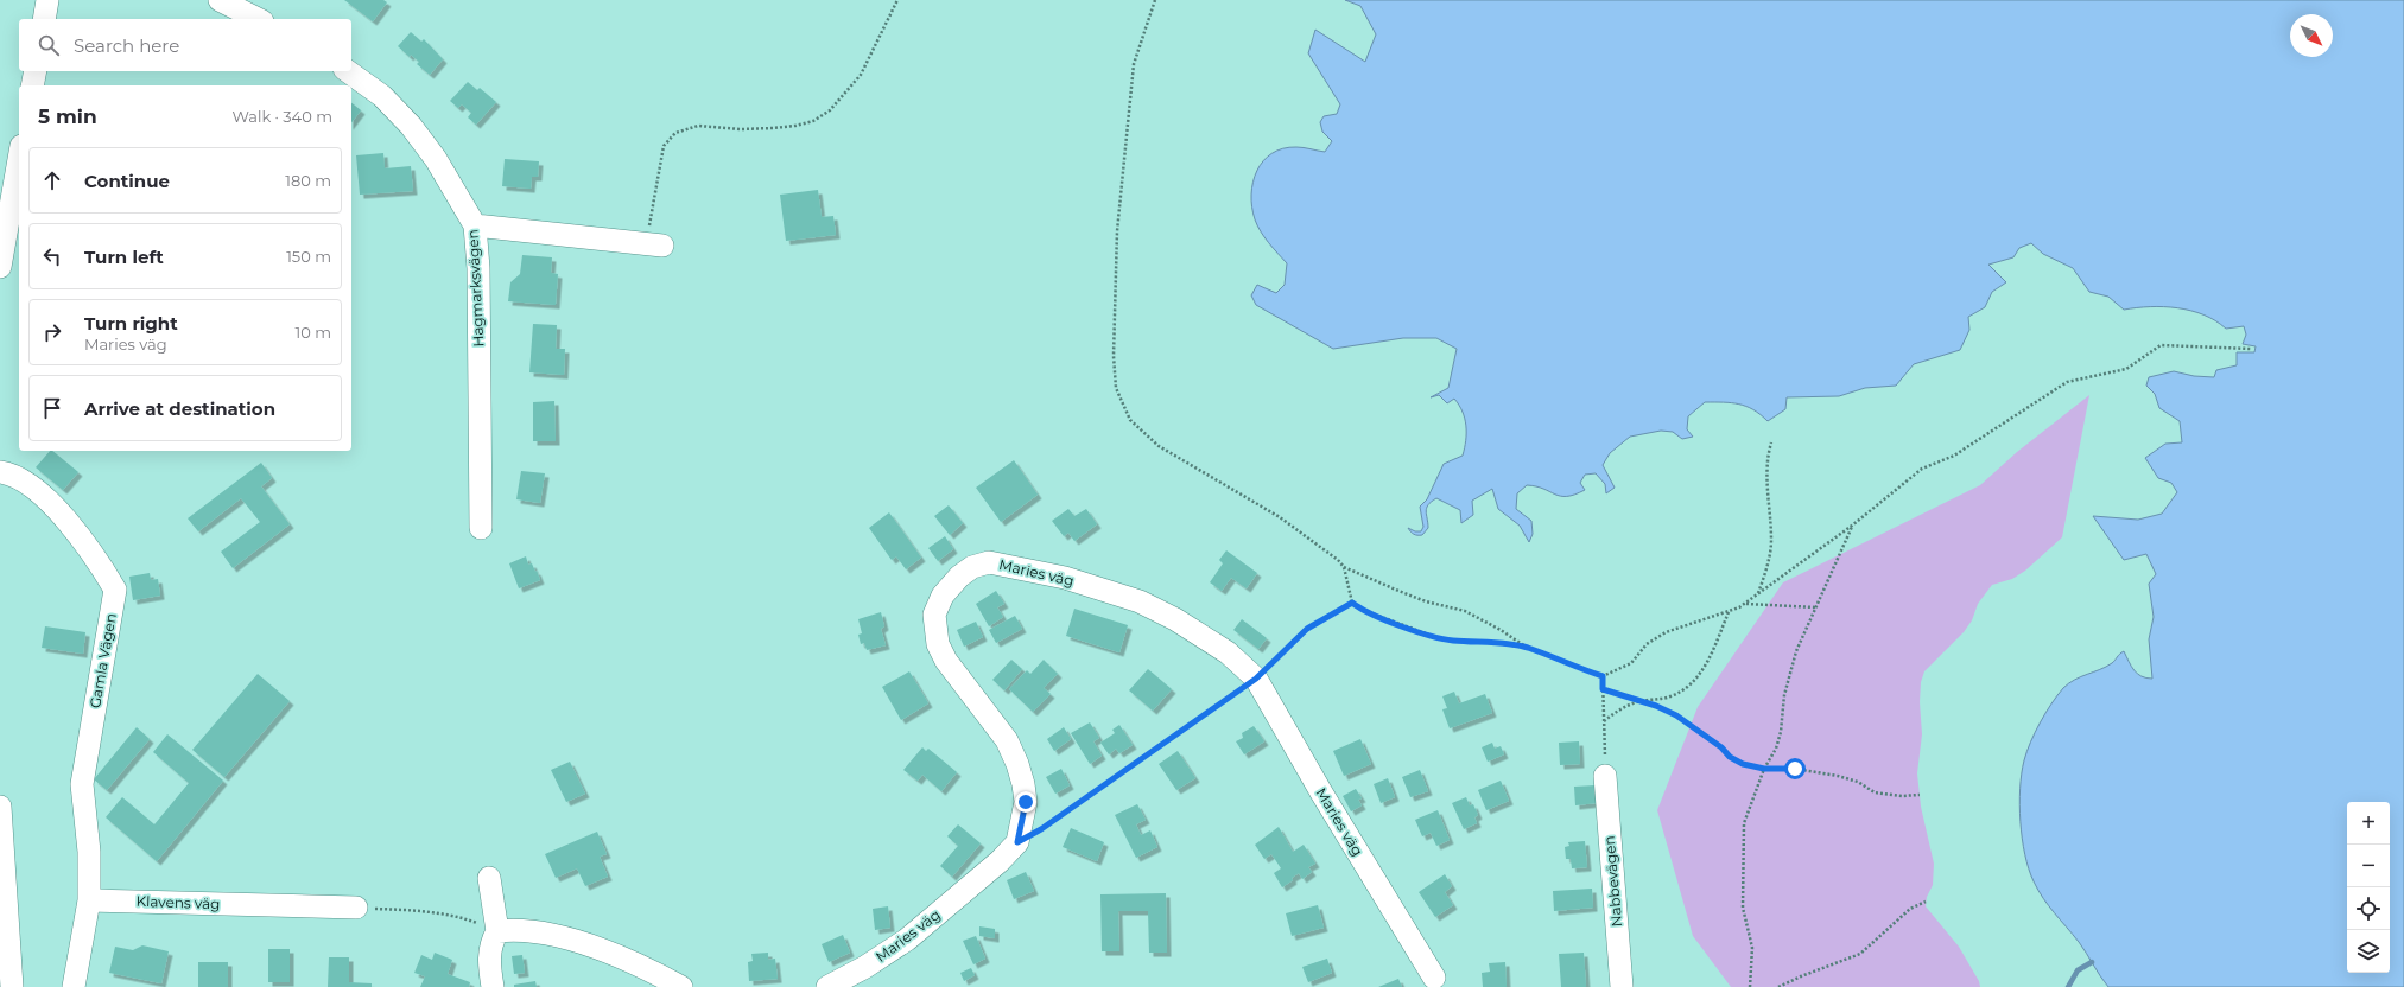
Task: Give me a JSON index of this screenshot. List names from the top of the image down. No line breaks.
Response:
{"streets":{"street":["Hagmarksvägen","Maries väg","Gamla Vägen","Nabbevägen","Klavens väg"]},"crossings":[["Gamla Vägen","Klavens väg"]],"north":"bottom right","page":{"search":"Search here","heading":["5 min","Walk · 340 m"],"list":[["Continue","180 m"],["Turn left","150 m"],["Turn right","Maries väg","10 m"],"Arrive at destination"],"map_buttons":["+","−"]}}
